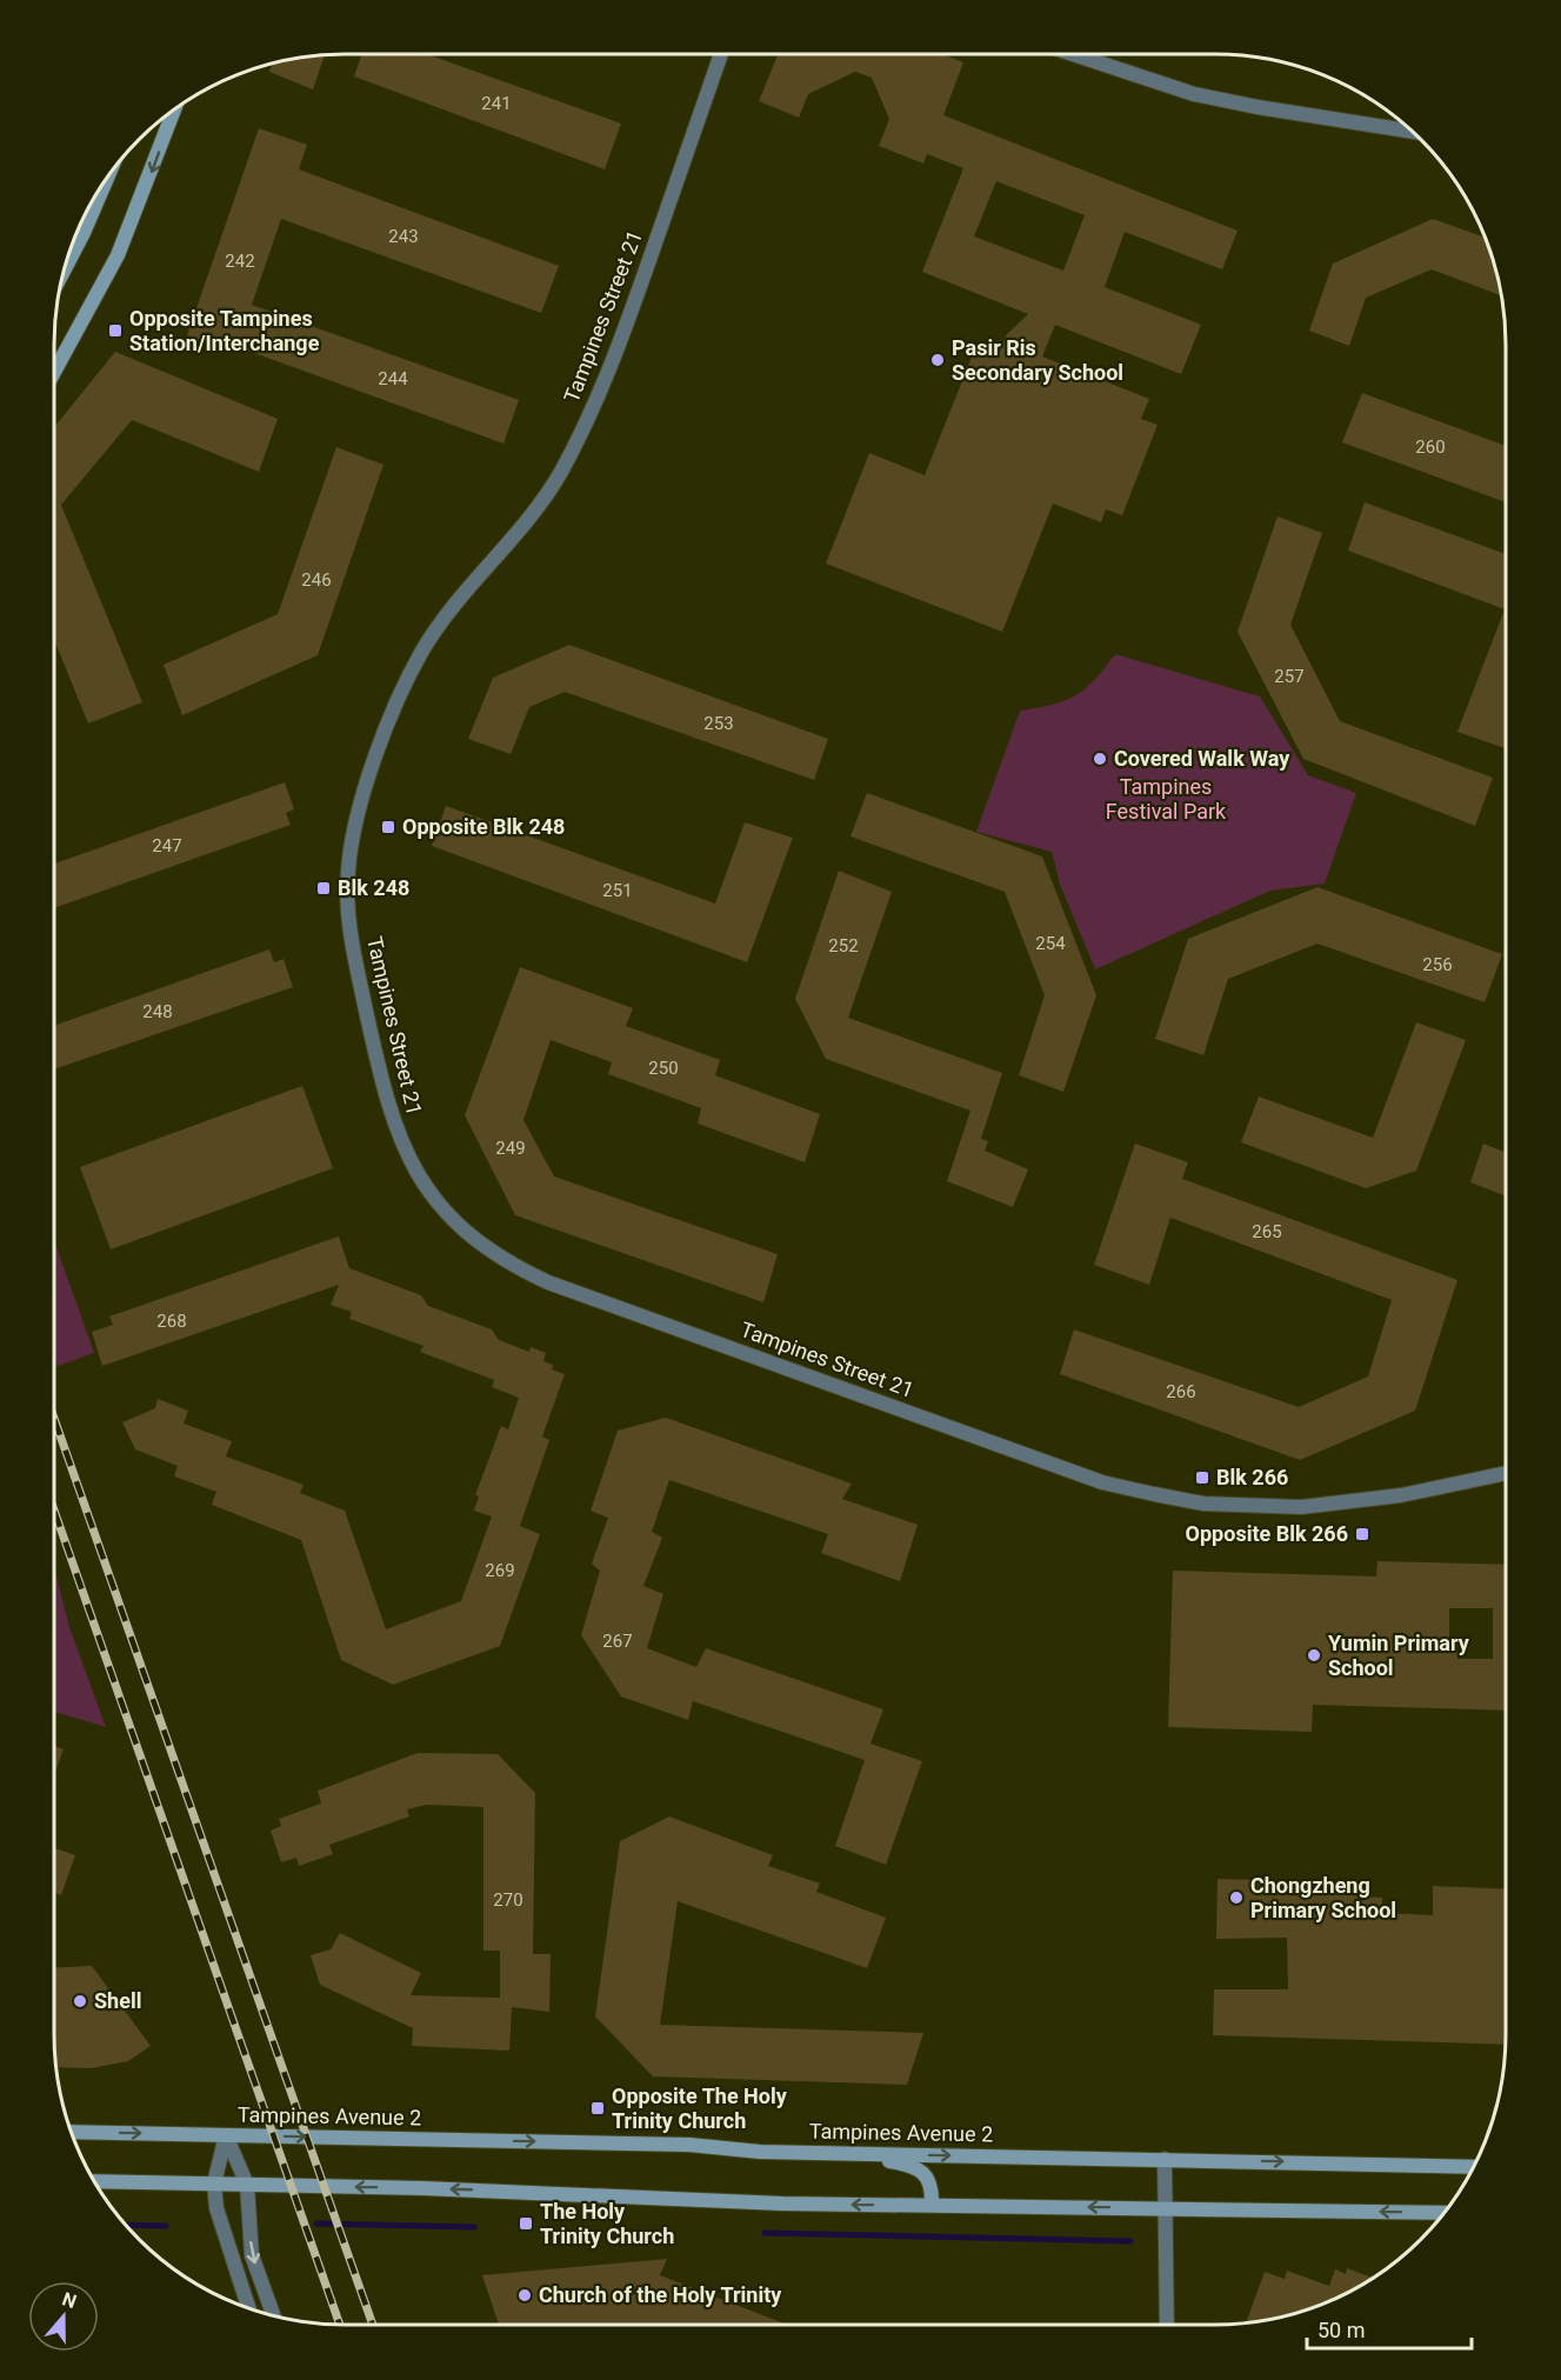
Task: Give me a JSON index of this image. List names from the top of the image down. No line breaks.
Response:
{"streets":{"main road":["Tampines Avenue 2"],"street":["Tampines Street 21"]},"parks":["Tampines Festival Park"],"places":{"transit":["Opposite Tampines Station/Interchange","Opposite Blk 248","Blk 248","Blk 266","Opposite Blk 266","Opposite The Holy Trinity Church","The Holy Trinity Church"],"other":["Pasir Ris Secondary School","Covered Walk Way","Yumin Primary School","Chongzheng Primary School","Shell","Church of the Holy Trinity"]},"house_numbers":["241","243","242","244","260","246","257","253","247","251","254","252","256","248","250","249","265","268","266","269","267","270"],"scale_bar":"50 m","north":"top"}
